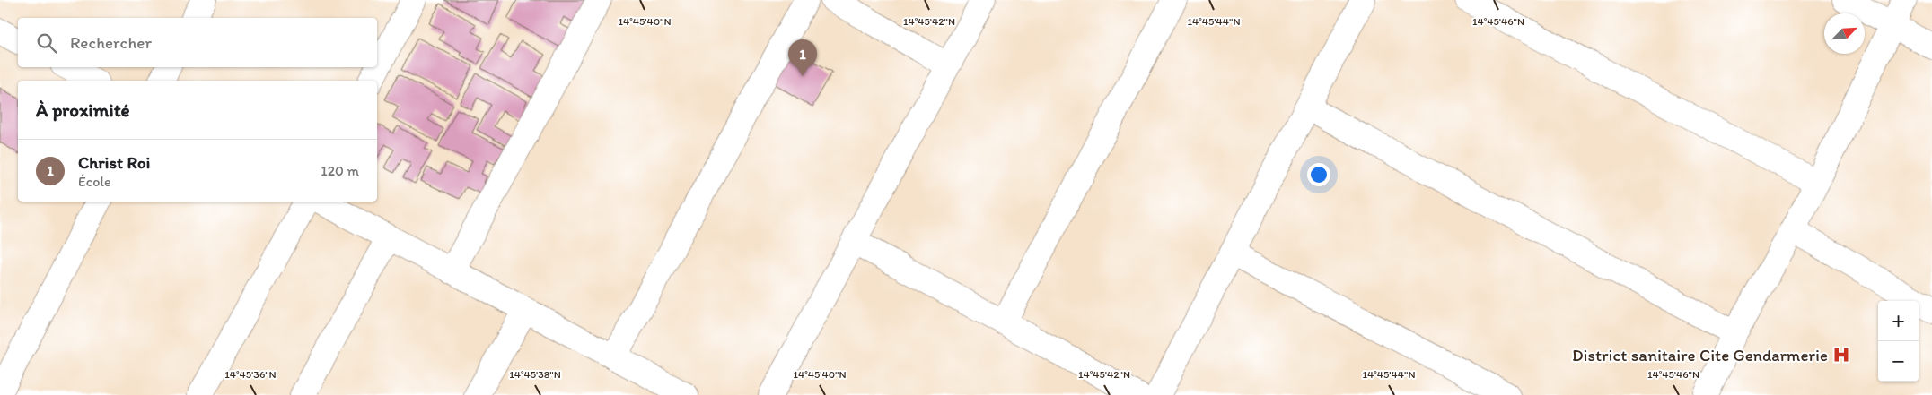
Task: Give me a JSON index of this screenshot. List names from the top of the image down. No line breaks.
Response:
{"places":{"hospital":["District sanitaire Cite Gendarmerie"]},"north":"top right","page":{"search":"Rechercher","pins":"1","heading":"À proximité","list":[{"mark":"1","name":"Christ Roi","note":"École","value":"120 m"}],"map_buttons":["+","−"]},"coordinates":["14°45'40\"N","14°45'42\"N","14°45'44\"N","14°45'46\"N","14°45'36\"N","14°45'38\"N"]}
